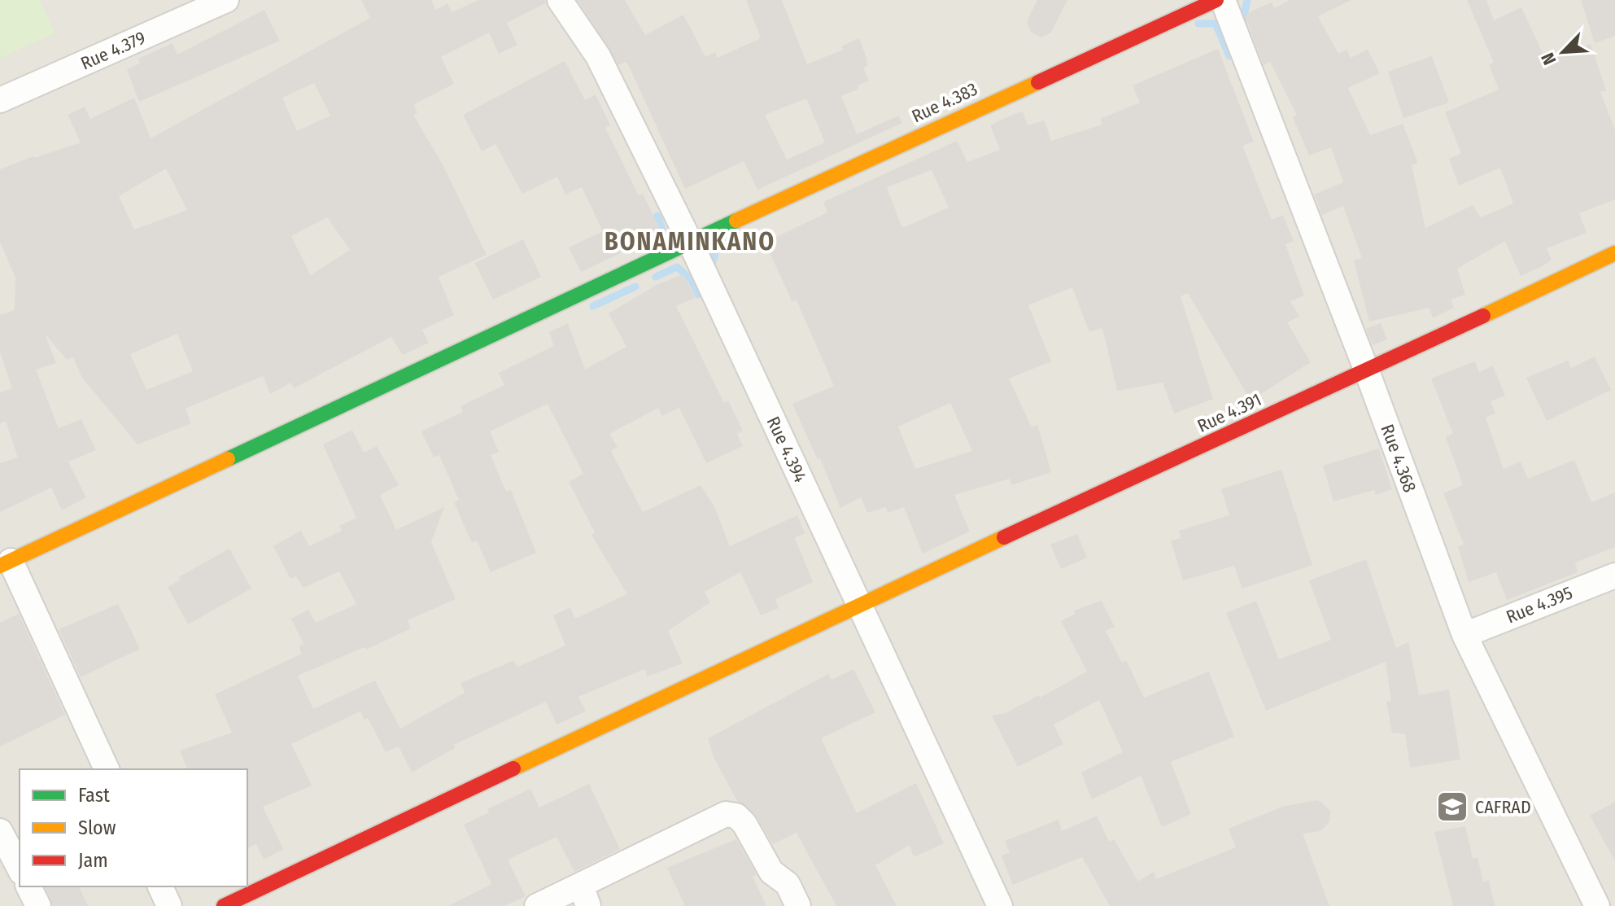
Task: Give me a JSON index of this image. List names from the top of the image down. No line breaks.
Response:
{"streets":{"street":["Rue 4.379","Rue 4.383","Rue 4.391","Rue 4.394","Rue 4.368","Rue 4.395"]},"crossings":[["Rue 4.383","Rue 4.394"],["Rue 4.391","Rue 4.394"],["Rue 4.391","Rue 4.368"],["Rue 4.368","Rue 4.395"]],"districts":["BONAMINKANO"],"places":{"school or university":["CAFRAD"]},"legend":["Fast","Slow","Jam"],"north":"bottom left"}
